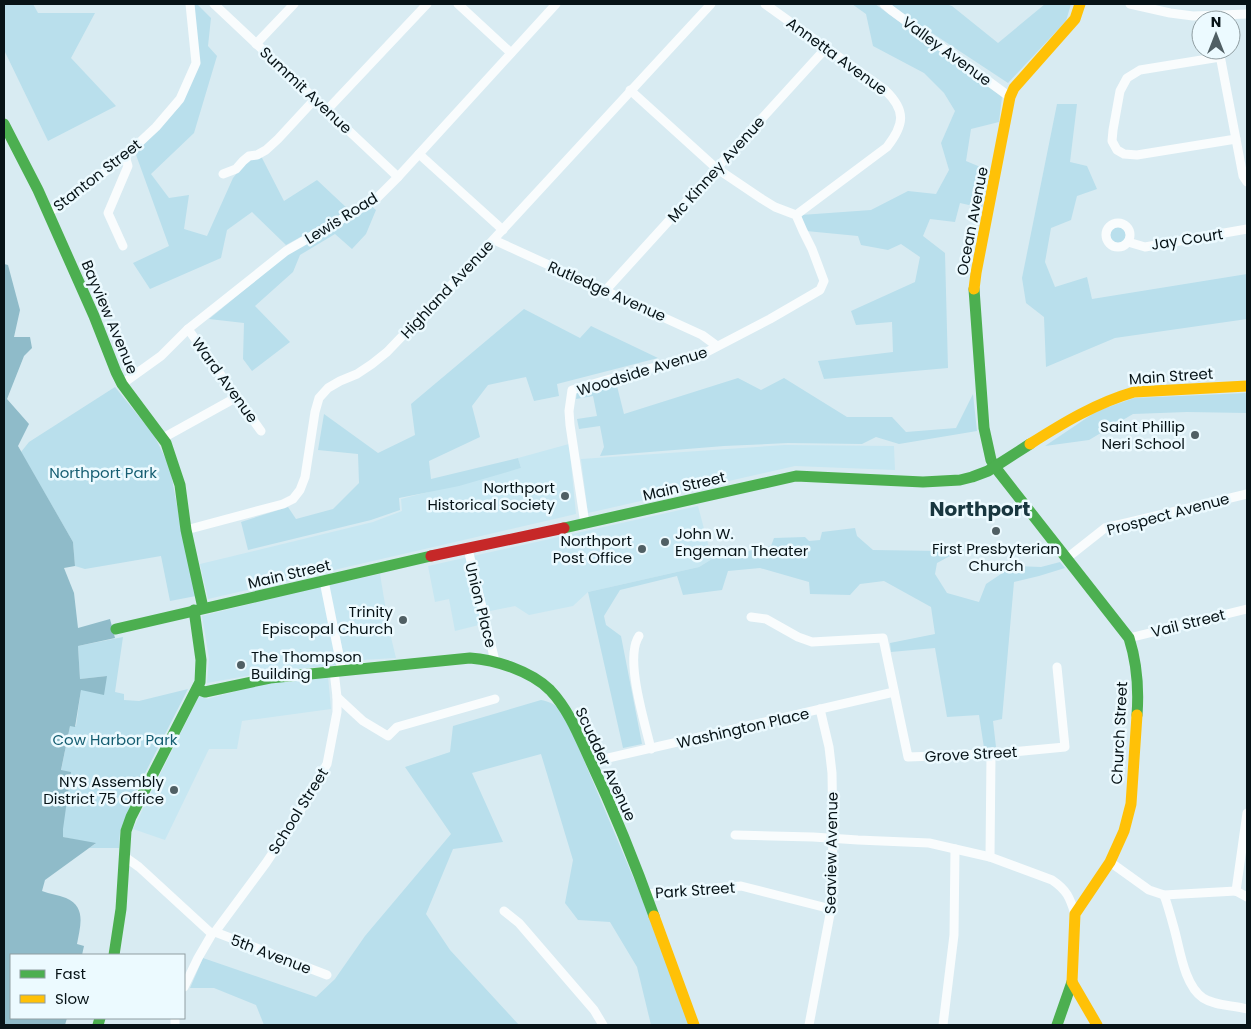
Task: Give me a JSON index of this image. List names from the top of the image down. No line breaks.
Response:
{"streets":{"main road":["Ocean Avenue","Bayview Avenue","Main Street","Church Street","Scudder Avenue"],"street":["Valley Avenue","Annetta Avenue","Summit Avenue","Mc Kinney Avenue","Stanton Street","Lewis Road","Jay Court","Highland Avenue","Rutledge Avenue","Woodside Avenue","Ward Avenue","Prospect Avenue","Union Place","Vail Street","Washington Place","Grove Street","School Street","Seaview Avenue","Park Street","5th Avenue"]},"crossings":[["Valley Avenue","Ocean Avenue"],["Annetta Avenue","Mc Kinney Avenue"],["Annetta Avenue","Woodside Avenue"],["Summit Avenue","Lewis Road"],["Mc Kinney Avenue","Rutledge Avenue"],["Stanton Street","Bayview Avenue"],["Lewis Road","Bayview Avenue"],["Lewis Road","Ward Avenue"],["Ocean Avenue","Main Street"],["Ocean Avenue","Church Street"],["Highland Avenue","Rutledge Avenue"],["Highland Avenue","Bayview Avenue"],["Rutledge Avenue","Woodside Avenue"],["Bayview Avenue","Main Street"],["Bayview Avenue","Scudder Avenue"],["Bayview Avenue","5th Avenue"],["Woodside Avenue","Main Street"],["Main Street","Union Place"],["Main Street","Church Street"],["Main Street","School Street"],["Prospect Avenue","Church Street"],["Union Place","Scudder Avenue"],["Vail Street","Church Street"],["Washington Place","Grove Street"],["Washington Place","Scudder Avenue"],["Washington Place","Seaview Avenue"],["Scudder Avenue","School Street"],["Scudder Avenue","Park Street"],["School Street","5th Avenue"],["Seaview Avenue","Park Street"]],"districts":["Northport"],"parks":["Northport Park","Cow Harbor Park"],"places":["Saint Phillip Neri School","Northport Historical Society","First Presbyterian Church","John W. Engeman Theater","Northport Post Office","Trinity Episcopal Church","The Thompson Building","NYS Assembly District 75 Office"],"legend":["Fast","Slow"],"north":"top"}
